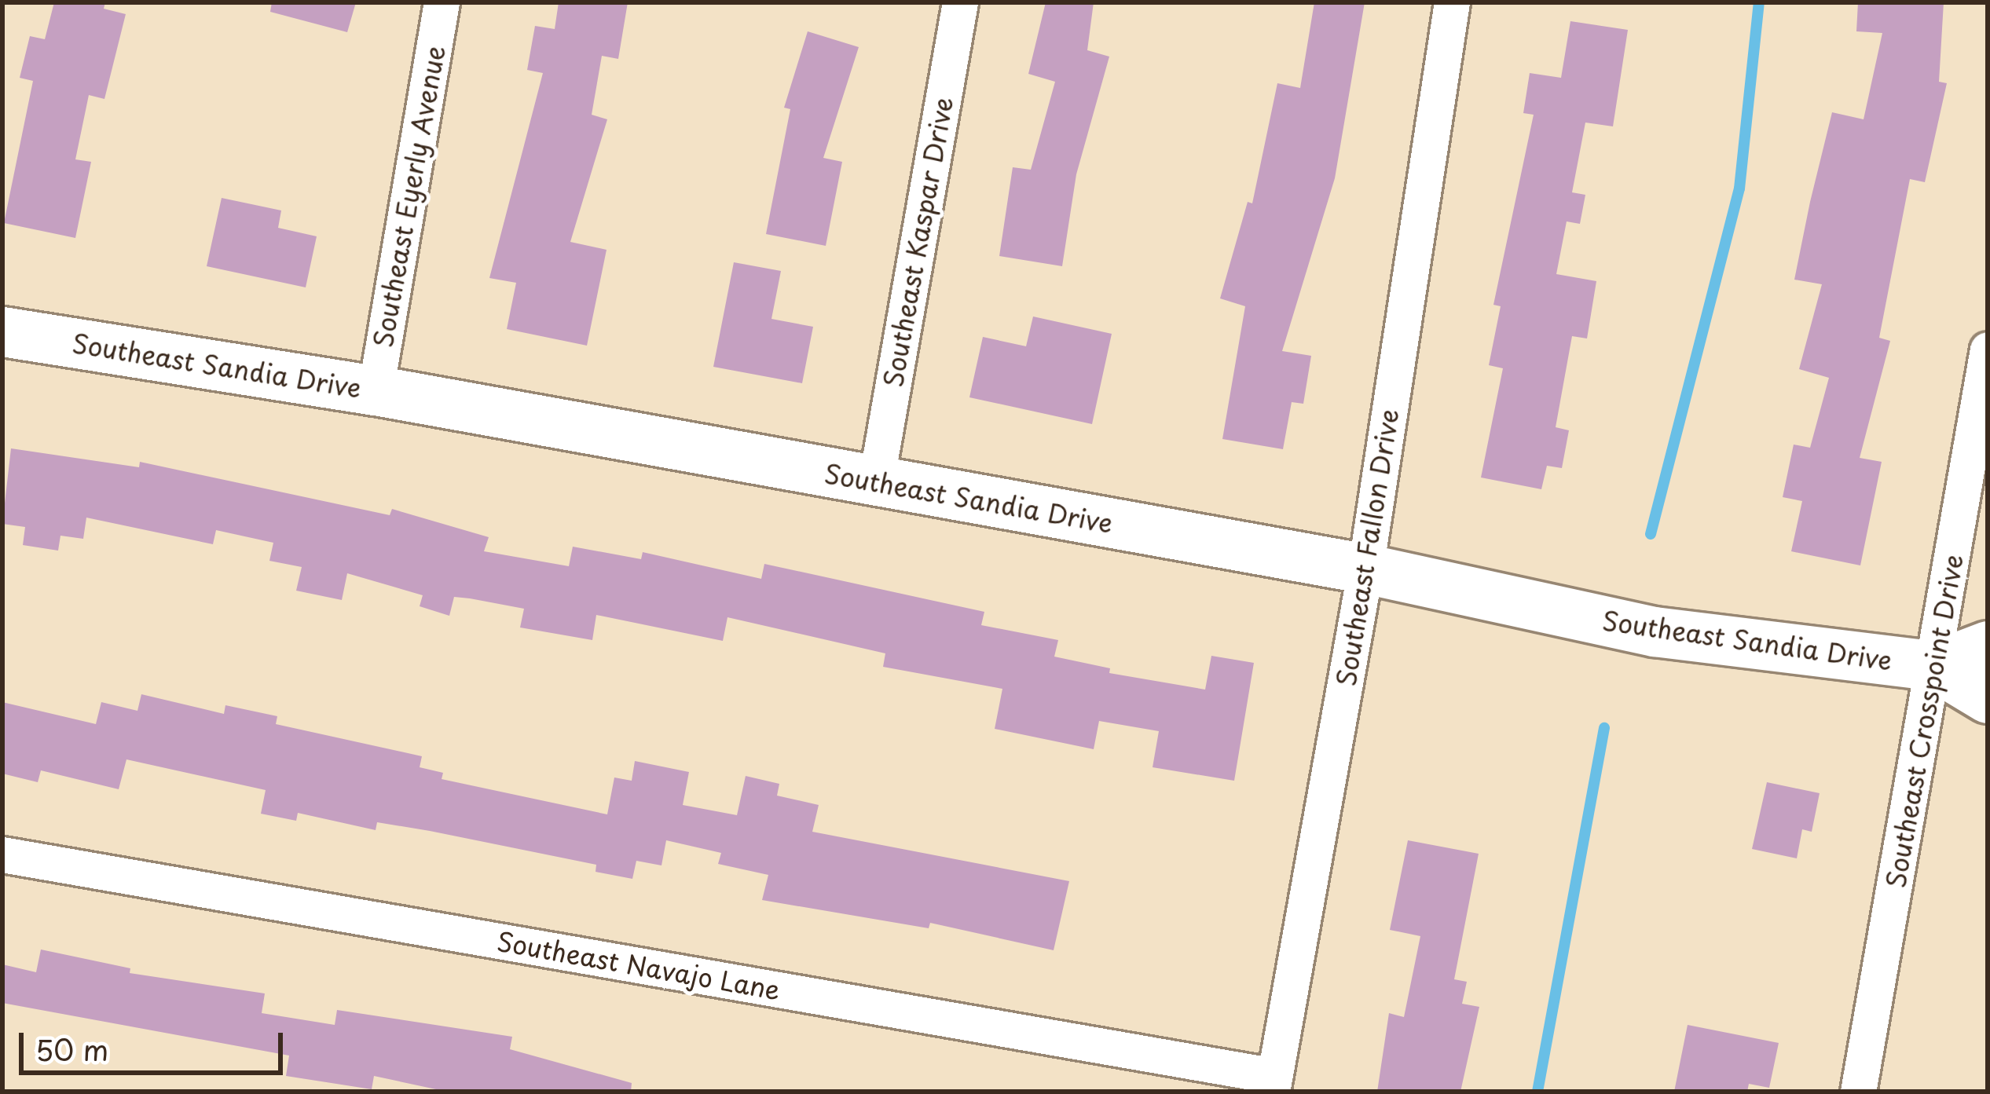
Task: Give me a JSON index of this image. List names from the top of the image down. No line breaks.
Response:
{"streets":{"street":["Southeast Eyerly Avenue","Southeast Kaspar Drive","Southeast Sandia Drive","Southeast Fallon Drive","Southeast Crosspoint Drive","Southeast Navajo Lane"]},"crossings":[["Southeast Eyerly Avenue","Southeast Sandia Drive"],["Southeast Kaspar Drive","Southeast Sandia Drive"],["Southeast Sandia Drive","Southeast Fallon Drive"],["Southeast Sandia Drive","Southeast Crosspoint Drive"],["Southeast Fallon Drive","Southeast Navajo Lane"]],"scale_bar":"50 m"}
